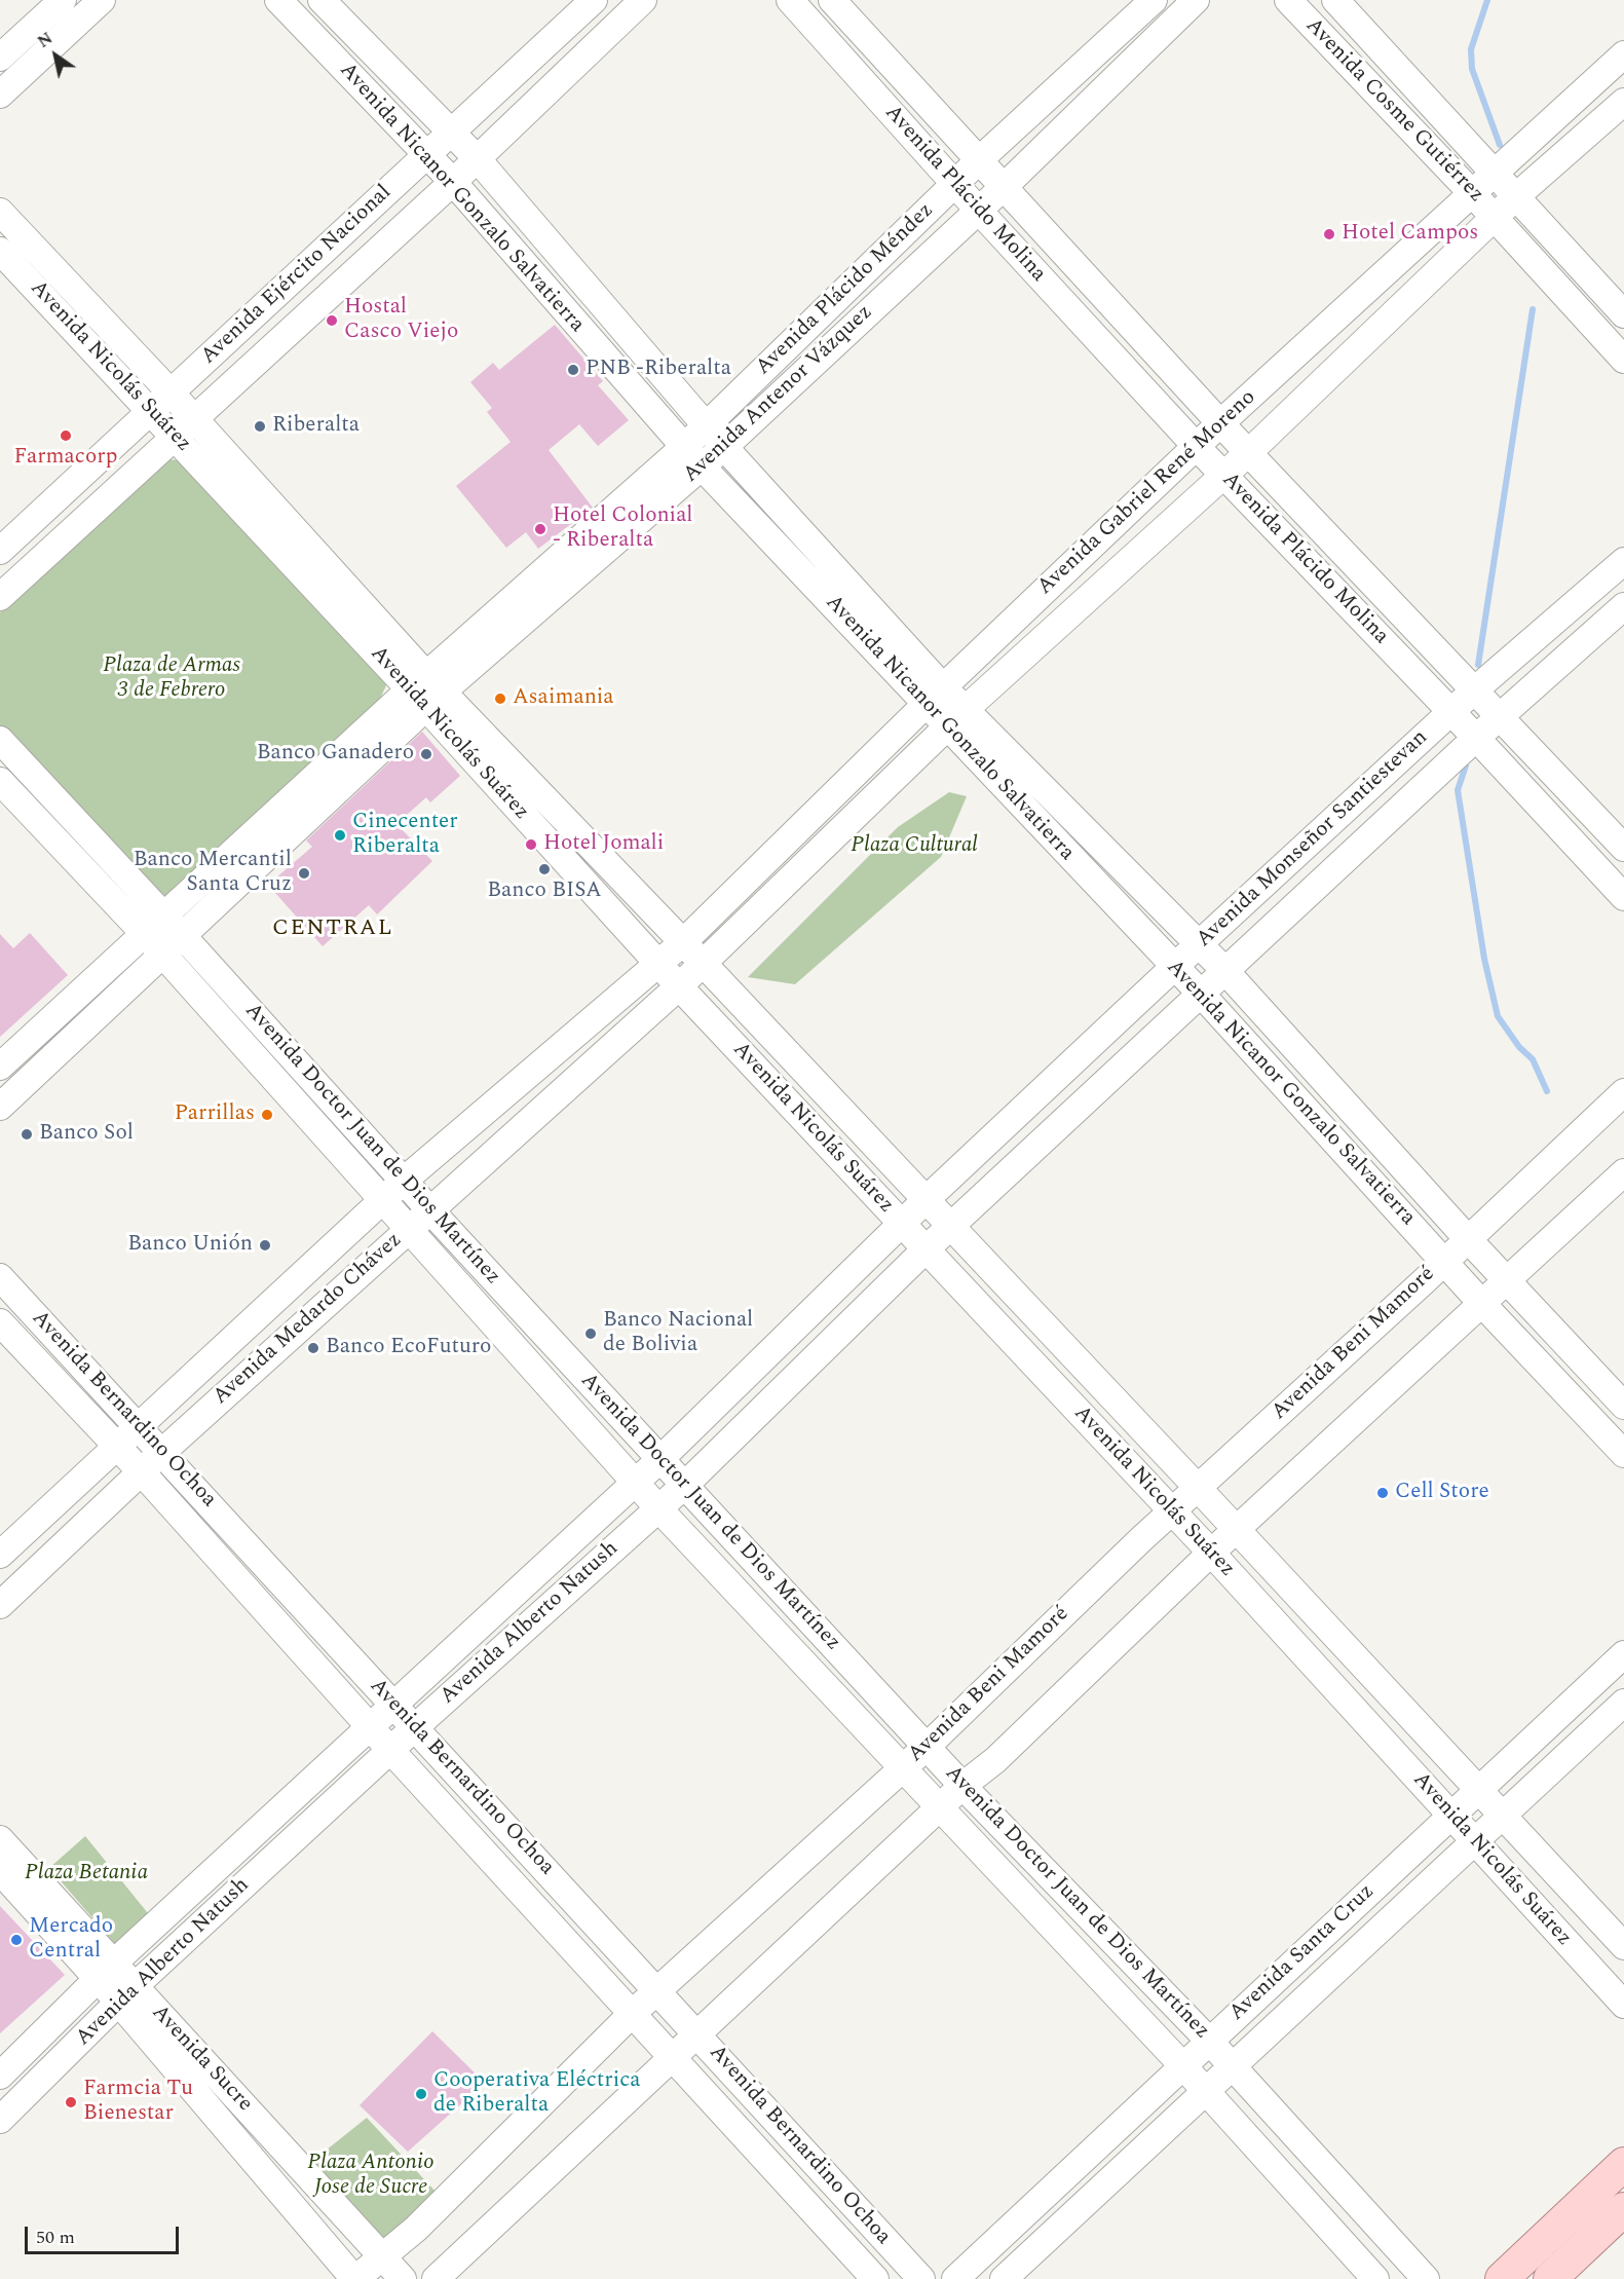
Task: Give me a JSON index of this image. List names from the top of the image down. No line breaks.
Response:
{"streets":{"street":["Avenida Cosme Gutiérrez","Avenida Plácido Molina","Avenida Nicanor Gonzalo Salvatierra","Avenida Ejército Nacional","Avenida Plácido Méndez","Avenida Nicolás Suárez","Avenida Antenor Vázquez","Avenida Gabriel René Moreno","Avenida Monseñor Santiestevan","Avenida Doctor Juan de Dios Martínez","Avenida Medardo Chávez","Avenida Beni Mamoré","Avenida Bernardino Ochoa","Avenida Alberto Natush","Avenida Santa Cruz","Avenida Sucre"]},"crossings":[["Avenida Cosme Gutiérrez","Avenida Gabriel René Moreno"],["Avenida Plácido Molina","Avenida Plácido Méndez"],["Avenida Plácido Molina","Avenida Antenor Vázquez"],["Avenida Plácido Molina","Avenida Gabriel René Moreno"],["Avenida Plácido Molina","Avenida Monseñor Santiestevan"],["Avenida Nicanor Gonzalo Salvatierra","Avenida Ejército Nacional"],["Avenida Nicanor Gonzalo Salvatierra","Avenida Plácido Méndez"],["Avenida Nicanor Gonzalo Salvatierra","Avenida Antenor Vázquez"],["Avenida Nicanor Gonzalo Salvatierra","Avenida Gabriel René Moreno"],["Avenida Nicanor Gonzalo Salvatierra","Avenida Monseñor Santiestevan"],["Avenida Nicanor Gonzalo Salvatierra","Avenida Beni Mamoré"],["Avenida Ejército Nacional","Avenida Nicolás Suárez"],["Avenida Plácido Méndez","Avenida Antenor Vázquez"],["Avenida Nicolás Suárez","Avenida Antenor Vázquez"],["Avenida Nicolás Suárez","Avenida Gabriel René Moreno"],["Avenida Nicolás Suárez","Avenida Monseñor Santiestevan"],["Avenida Nicolás Suárez","Avenida Medardo Chávez"],["Avenida Nicolás Suárez","Avenida Beni Mamoré"],["Avenida Nicolás Suárez","Avenida Alberto Natush"],["Avenida Nicolás Suárez","Avenida Santa Cruz"],["Avenida Antenor Vázquez","Avenida Doctor Juan de Dios Martínez"],["Avenida Gabriel René Moreno","Avenida Medardo Chávez"],["Avenida Monseñor Santiestevan","Avenida Alberto Natush"],["Avenida Doctor Juan de Dios Martínez","Avenida Medardo Chávez"],["Avenida Doctor Juan de Dios Martínez","Avenida Beni Mamoré"],["Avenida Doctor Juan de Dios Martínez","Avenida Alberto Natush"],["Avenida Doctor Juan de Dios Martínez","Avenida Santa Cruz"],["Avenida Medardo Chávez","Avenida Bernardino Ochoa"],["Avenida Beni Mamoré","Avenida Bernardino Ochoa"],["Avenida Beni Mamoré","Avenida Sucre"],["Avenida Bernardino Ochoa","Avenida Alberto Natush"],["Avenida Alberto Natush","Avenida Sucre"]],"districts":["CENTRAL"],"parks":["Plaza de Armas 3 de Febrero","Plaza Cultural","Plaza Betania","Plaza Antonio Jose de Sucre"],"places":["Hotel Campos","Hostal Casco Viejo","PNB -Riberalta","Riberalta","Farmacorp","Hotel Colonial - Riberalta","Asaimania","Banco Ganadero","Cinecenter Riberalta","Hotel Jomali","Banco BISA","Banco Mercantil Santa Cruz","Parrillas","Banco Sol","Banco Unión","Banco Nacional de Bolivia","Banco EcoFuturo","Cell Store","Mercado Central","Cooperativa Eléctrica de Riberalta","Farmcia Tu Bienestar"],"scale_bar":"50 m","north":"top left"}
